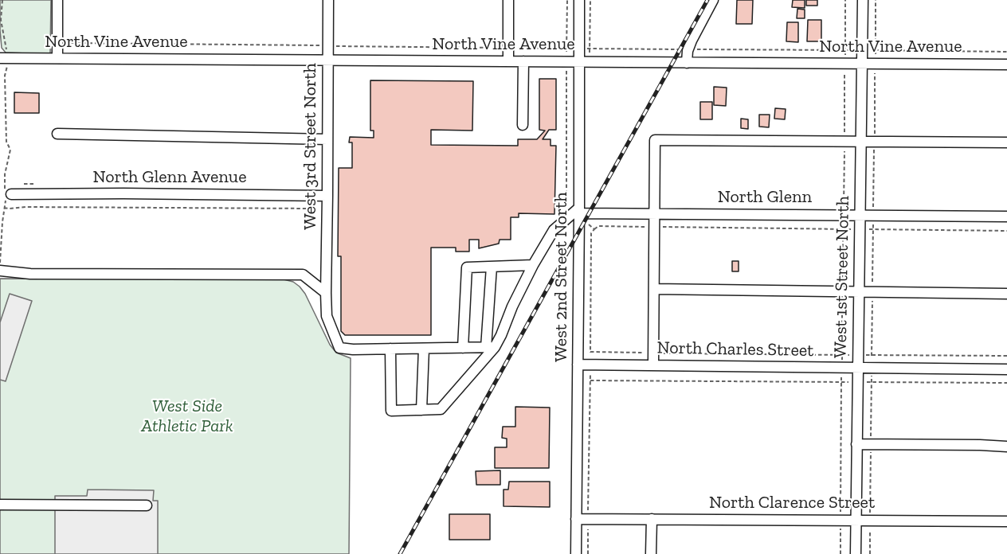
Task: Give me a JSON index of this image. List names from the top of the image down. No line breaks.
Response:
{"streets":{"street":["North Vine Avenue","West 3rd Street North","North Glenn Avenue","North Glenn","West 2nd Street North","West 1st Street North","North Charles Street","North Clarence Street"]},"crossings":[["North Vine Avenue","West 3rd Street North"],["North Vine Avenue","West 2nd Street North"],["North Vine Avenue","West 1st Street North"],["West 3rd Street North","North Glenn Avenue"],["North Glenn","West 2nd Street North"],["North Glenn","West 1st Street North"],["West 2nd Street North","North Charles Street"],["West 2nd Street North","North Clarence Street"],["West 1st Street North","North Charles Street"],["West 1st Street North","North Clarence Street"]],"parks":["West Side Athletic Park"]}
